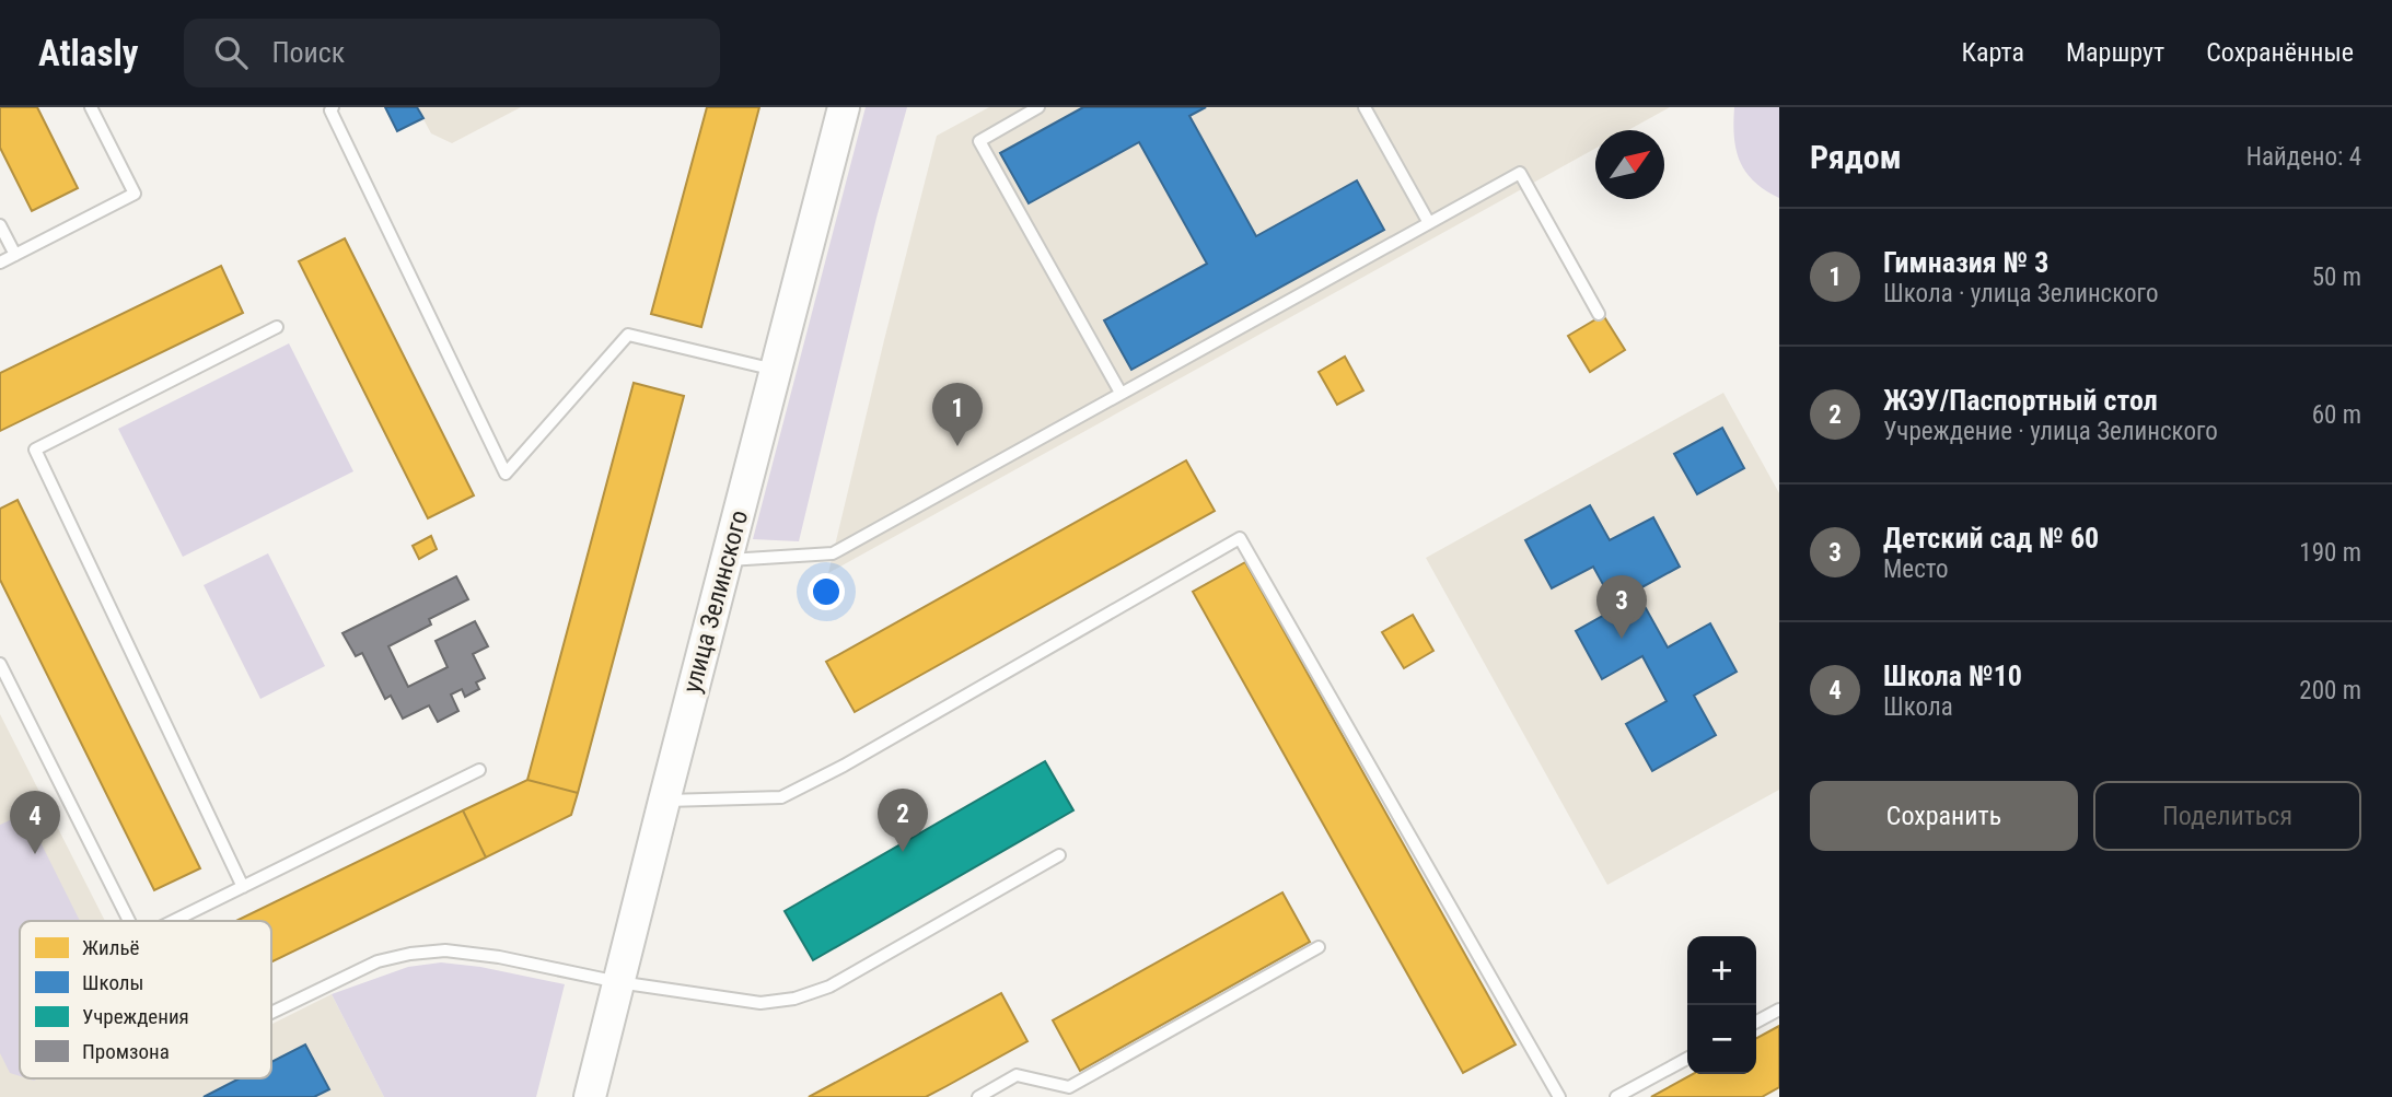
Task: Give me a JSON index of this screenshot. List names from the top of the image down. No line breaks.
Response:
{"streets":{"street":["улица Зелинского"]},"legend":["Жильё","Школы","Учреждения","Промзона"],"north":"top right","page":{"header":"Atlasly","search":"Поиск","nav":["Карта","Маршрут","Сохранённые"],"heading":["Рядом","Найдено: 4"],"list":[{"mark":"1","name":"Гимназия № 3","note":"Школа · улица Зелинского","value":"50 m"},{"mark":"2","name":"ЖЭУ/Паспортный стол","note":"Учреждение · улица Зелинского","value":"60 m"},{"mark":"3","name":"Детский сад № 60","note":"Место","value":"190 m"},{"mark":"4","name":"Школа №10","note":"Школа","value":"200 m"}],"pins":["1","3","2","4"],"buttons":["Сохранить","Поделиться"],"map_buttons":["+","−"]}}
